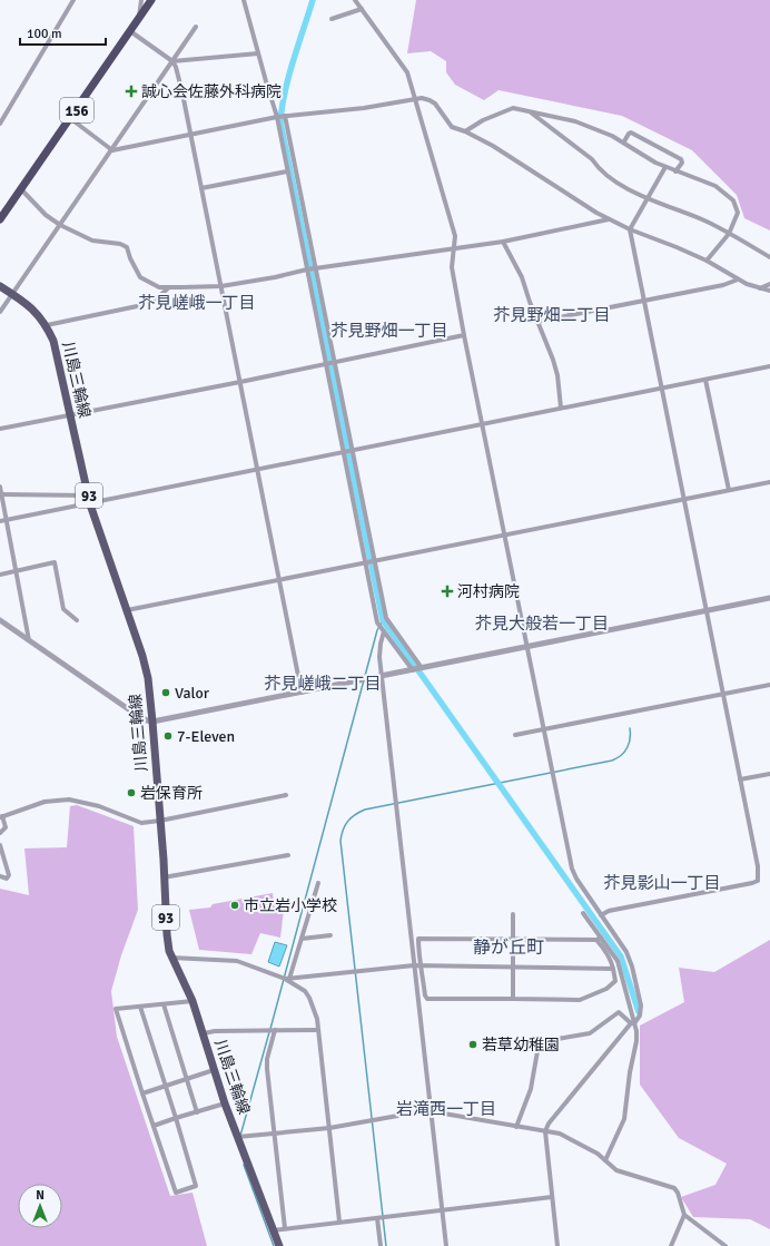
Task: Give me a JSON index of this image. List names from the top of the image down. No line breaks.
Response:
{"streets":{"highway":["156"],"main road":["川島三輪線","93"]},"districts":["芥見嵯峨一丁目","芥見野畑二丁目","芥見野畑一丁目","芥見大般若一丁目","芥見嵯峨二丁目","芥見影山一丁目","静が丘町","岩滝西一丁目"],"places":{"health":["誠心会佐藤外科病院","河村病院"],"other":["Valor","7-Eleven","岩保育所","市立岩小学校","若草幼稚園"]},"scale_bar":"100 m","north":"top"}
